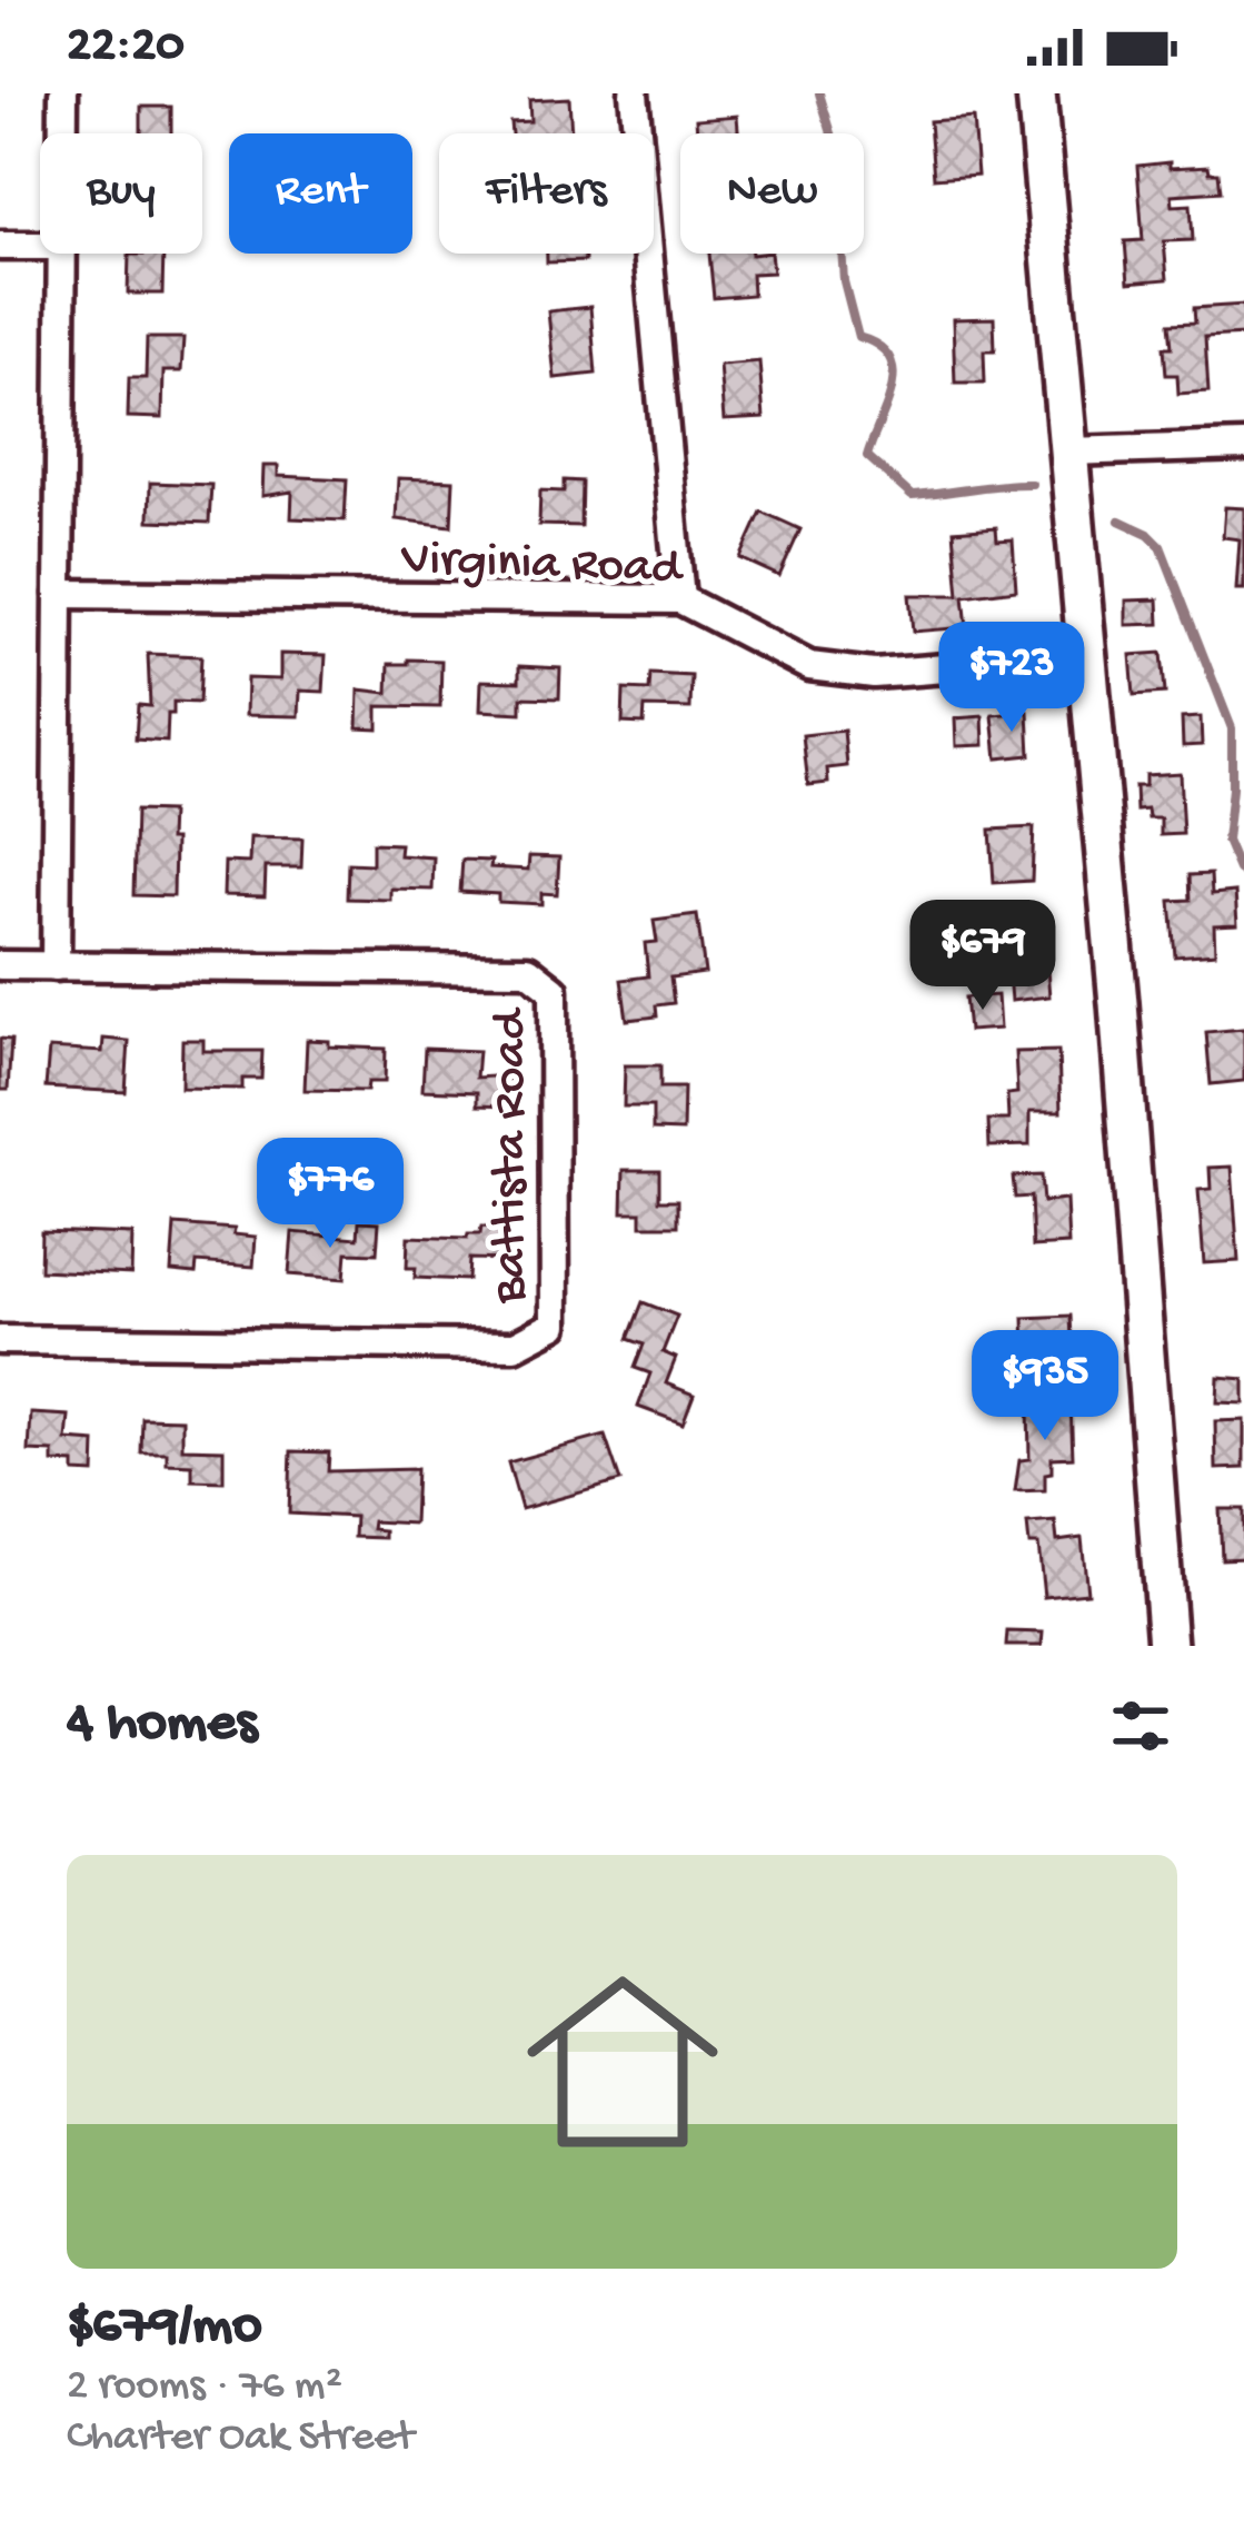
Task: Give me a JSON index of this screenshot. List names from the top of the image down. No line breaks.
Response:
{"streets":{"street":["Virginia Road","Battista Road"]},"page":{"status":"22:20","chip":["Buy","Rent","Filters","New"],"price":["$723","$679","$776","$935"],"heading":"4 homes","list":[{"name":"$679/mo","note":"2 rooms · 76 m² · Charter Oak Street"}]}}
